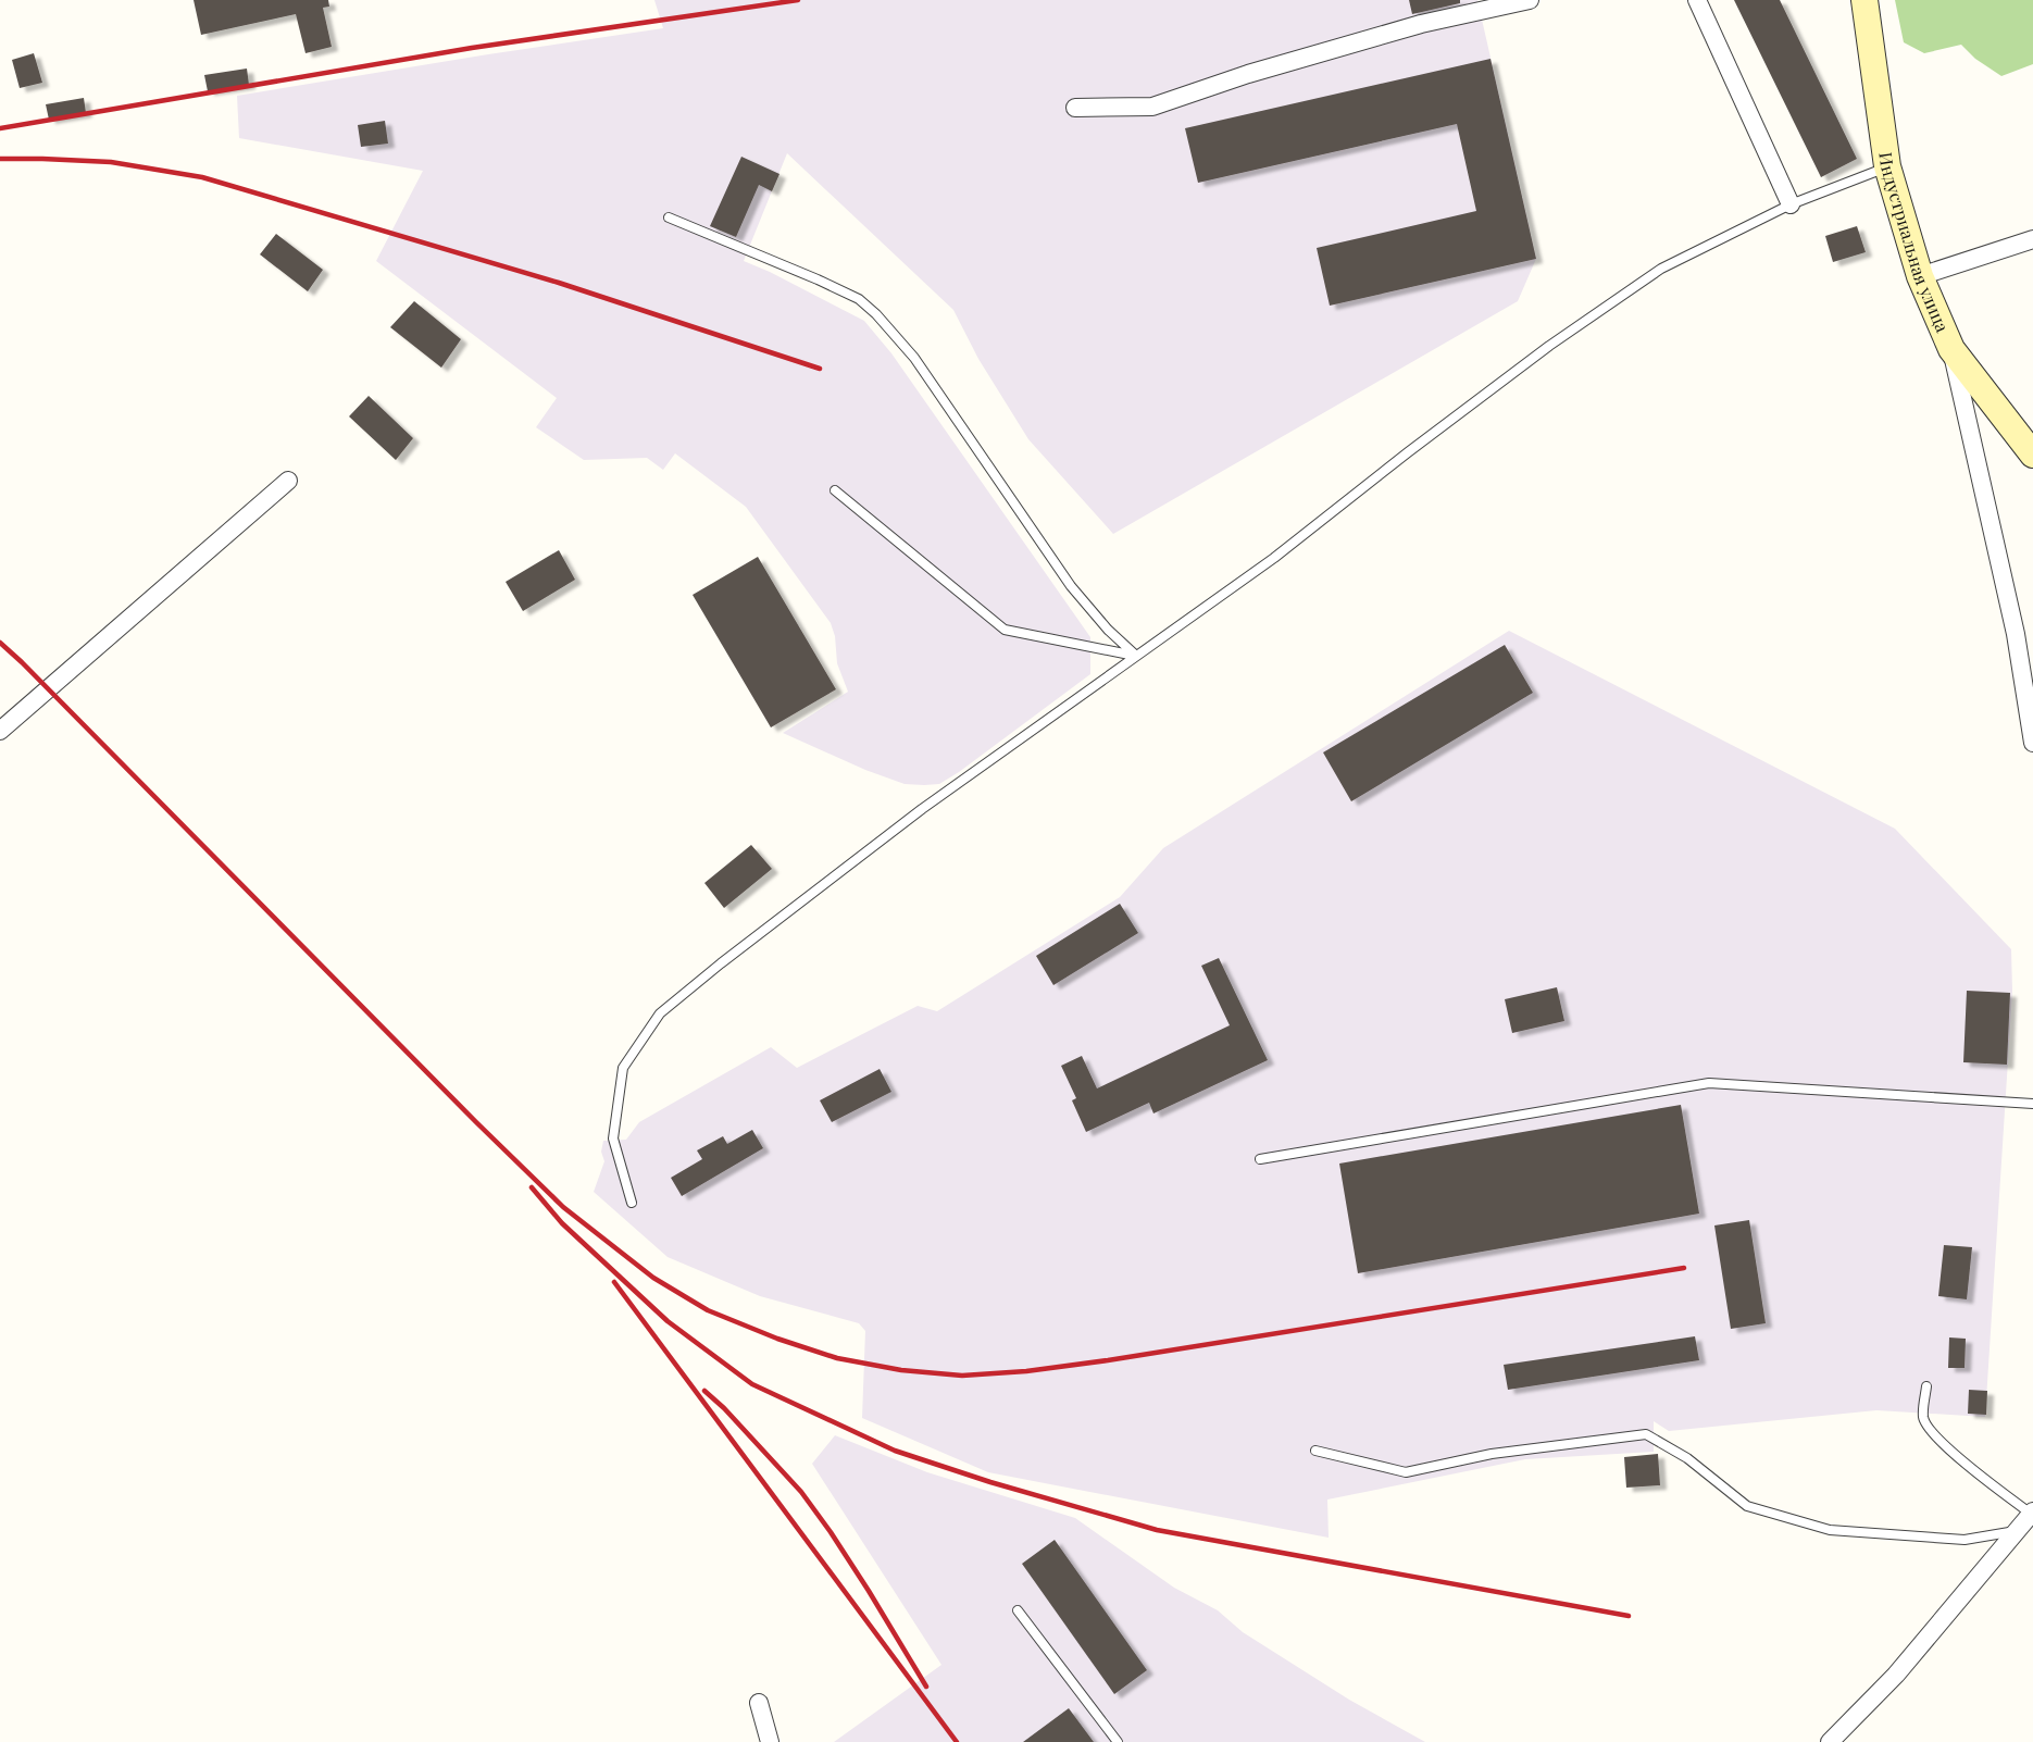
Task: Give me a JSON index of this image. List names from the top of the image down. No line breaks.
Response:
{"streets":{"main road":["Индустриальная улица"]}}
